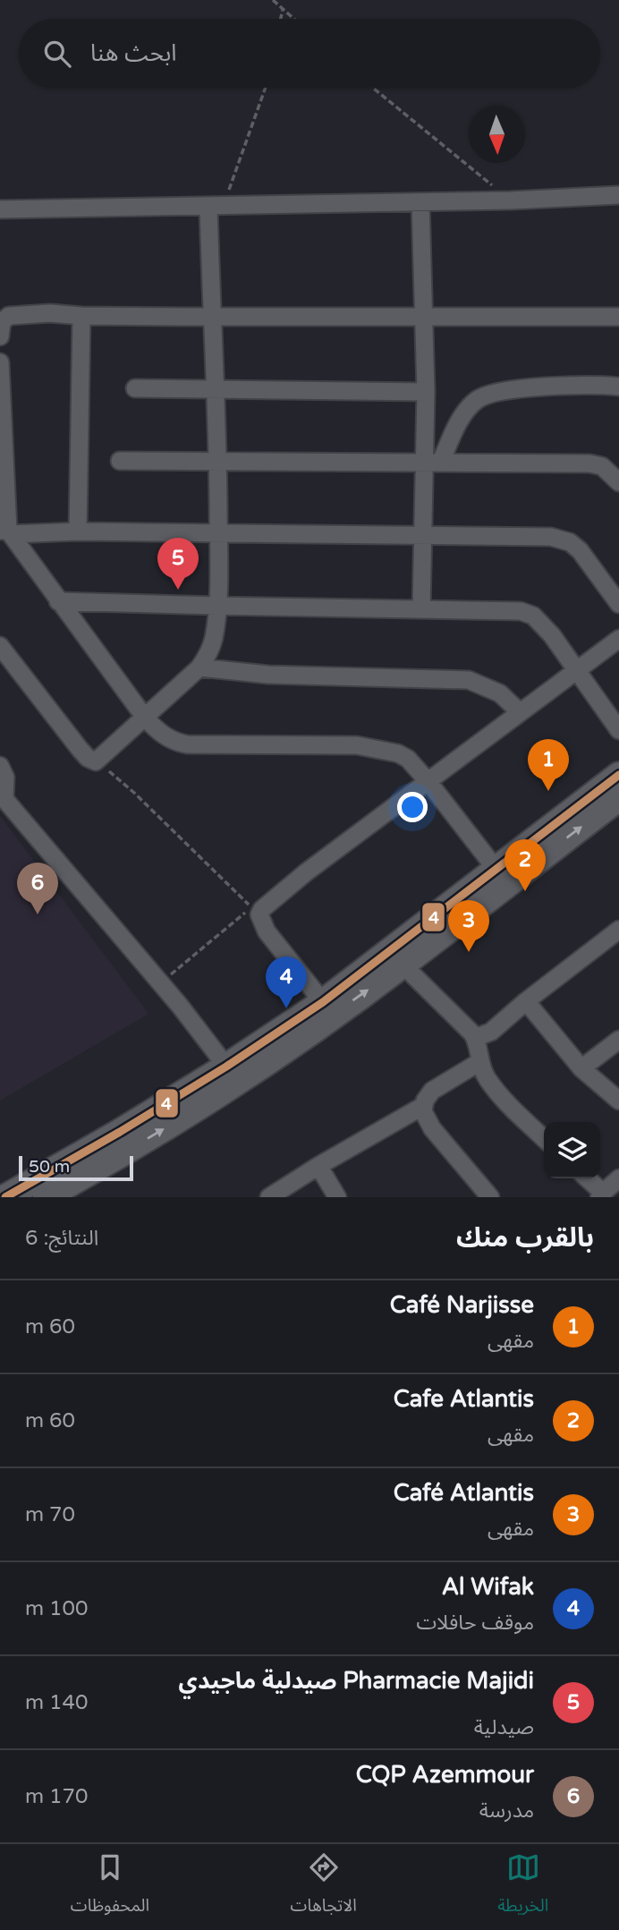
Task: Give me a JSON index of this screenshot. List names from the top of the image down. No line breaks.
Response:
{"lines":["transit line 4"],"scale_bar":"50 m","north":"bottom","page":{"search":"ابحث هنا","pins":["5","1","2","6","3","4"],"scale":"50 m","heading":["بالقرب منك","النتائج: 6"],"list":[{"mark":"1","name":"Café Narjisse","note":"مقهى","value":"60 m"},{"mark":"2","name":"Cafe Atlantis","note":"مقهى","value":"60 m"},{"mark":"3","name":"Café Atlantis","note":"مقهى","value":"70 m"},{"mark":"4","name":"Al Wifak","note":"موقف حافلات","value":"100 m"},{"mark":"5","name":"Pharmacie Majidi صيدلية ماجيدي","note":"صيدلية","value":"140 m"},{"mark":"6","name":"CQP Azemmour","note":"مدرسة","value":"170 m"}],"nav":["الخريطة","الاتجاهات","المحفوظات"]}}
